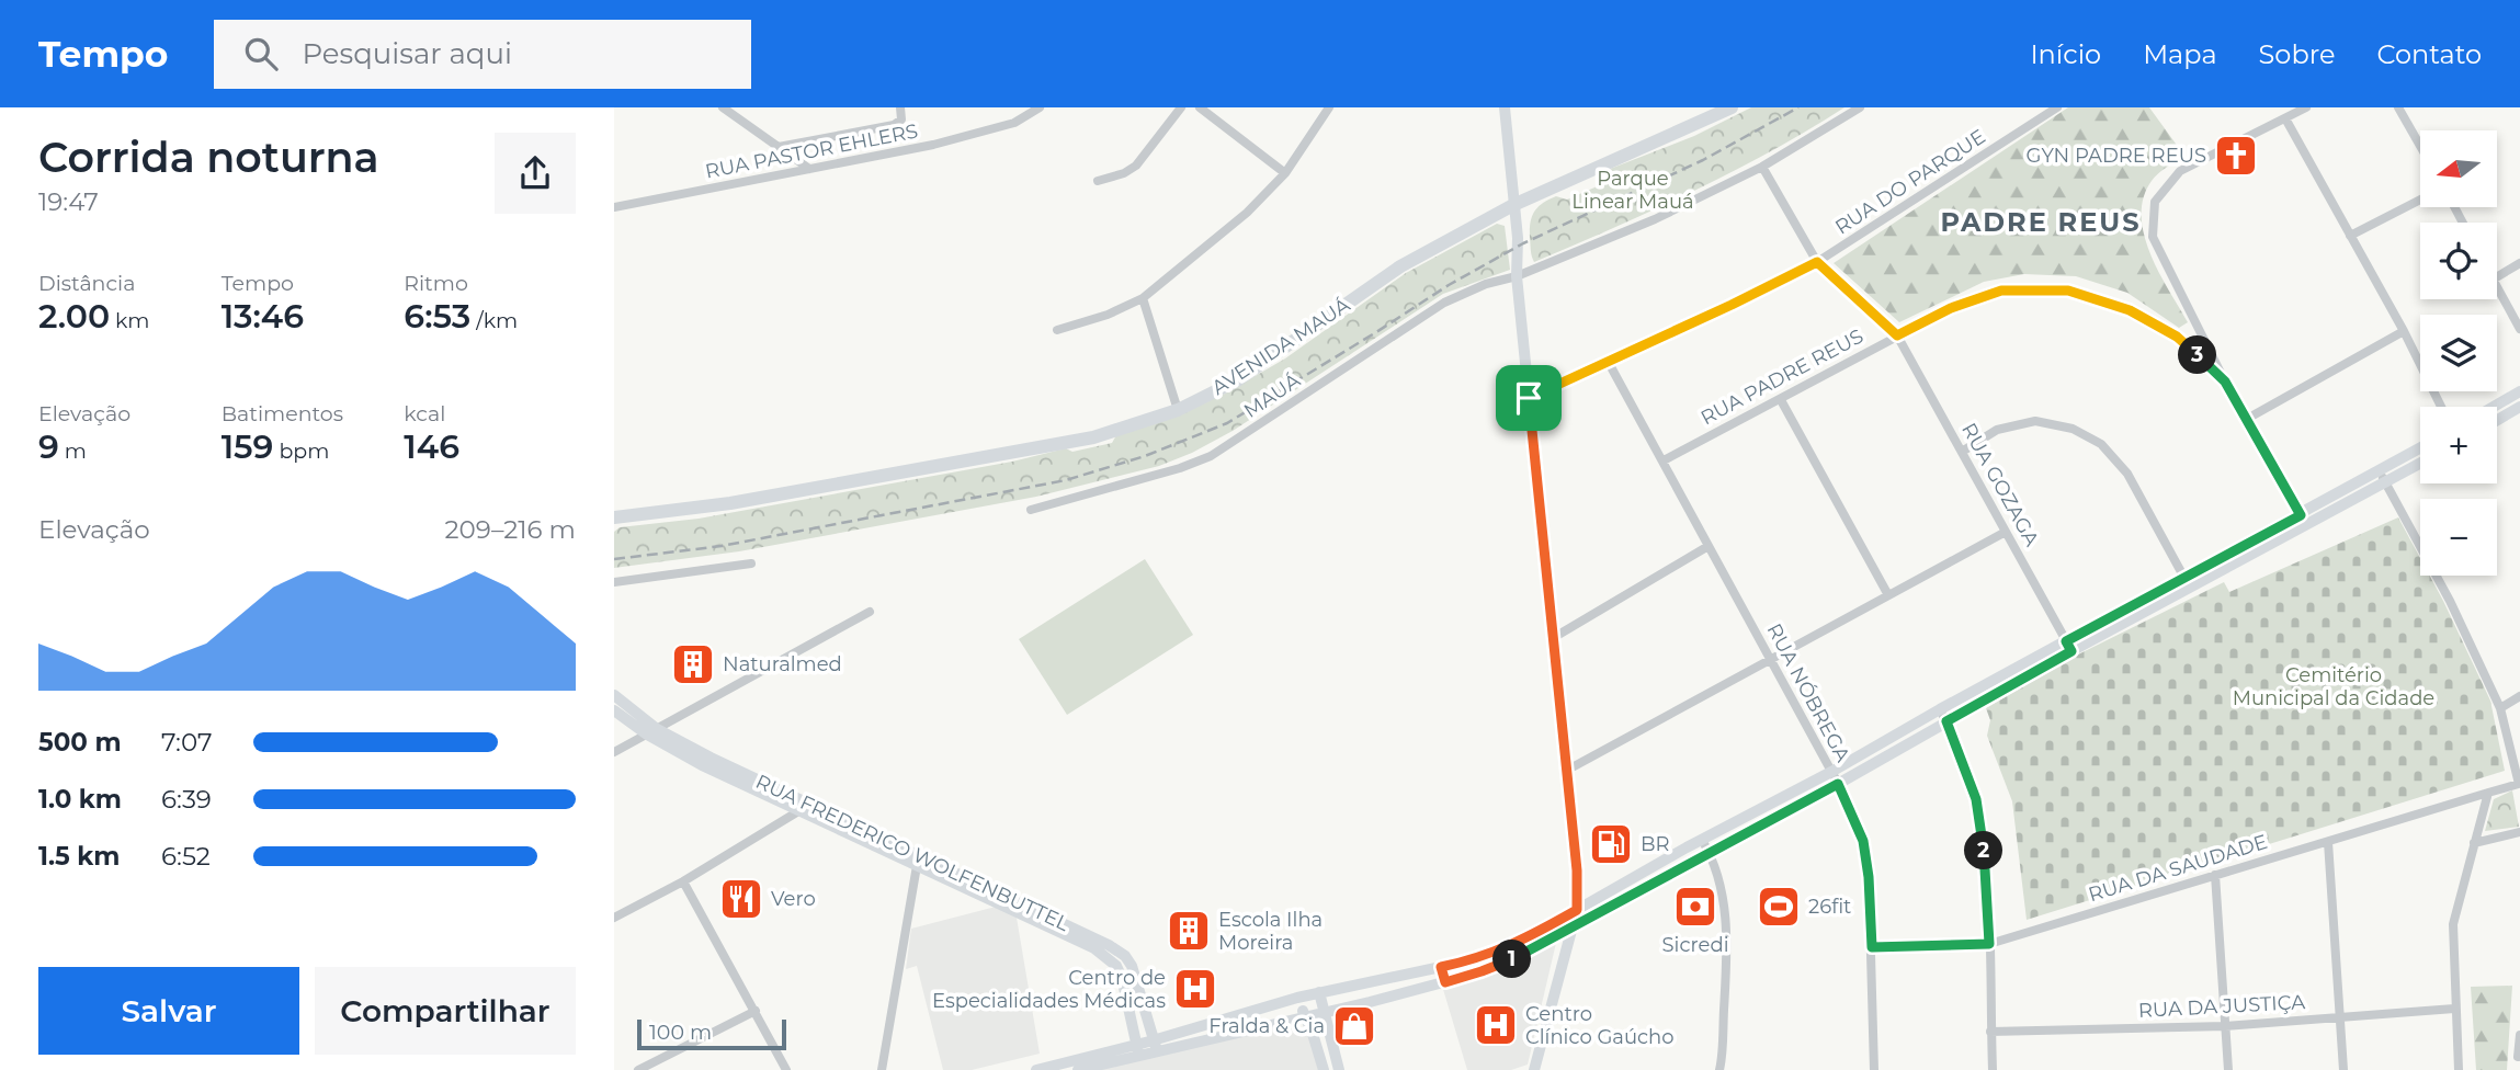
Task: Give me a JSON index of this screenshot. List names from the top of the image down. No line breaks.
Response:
{"streets":{"main road":["AVENIDA MAUÁ","RUA FREDERICO WOLFENBUTTEL"],"street":["RUA PASTOR EHLERS","RUA DO PARQUE","RUA PADRE REUS","MAUÁ","RUA GOZAGA","RUA NÓBREGA","RUA DA SAUDADE","RUA DA JUSTIÇA"]},"crossings":[["RUA DO PARQUE","RUA GOZAGA"],["RUA DO PARQUE","RUA NÓBREGA"],["RUA PADRE REUS","RUA GOZAGA"],["RUA PADRE REUS","RUA NÓBREGA"],["RUA NÓBREGA","RUA DA SAUDADE"]],"districts":["PADRE REUS"],"parks":["Parque Linear Mauá","Cemitério Municipal da Cidade"],"places":{"church":["GYN PADRE REUS"],"building":["Naturalmed","Escola Ilha Moreira"],"fuel station":["BR"],"restaurant":["Vero"],"bank":["Sicredi"],"sports":["26fit"],"hospital":["Centro de Especialidades Médicas","Centro Clínico Gaúcho"],"shop":["Fralda & Cia"]},"scale_bar":"100 m","north":"left","page":{"header":"Tempo","search":"Pesquisar aqui","nav":["Início","Mapa","Sobre","Contato"],"heading":["Corrida noturna","19:47"],"map_buttons":["+","−"],"stats":[["Distância","2.00 km"],["Tempo","13:46"],["Ritmo","6:53 /km"],["Elevação","9 m"],["Batimentos","159 bpm"],["kcal","146"]],"pins":["3","2","1"],"chart":["Elevação","209–216 m"],"list":[{"name":"500 m","note":"7:07"},{"name":"1.0 km","note":"6:39"},{"name":"1.5 km","note":"6:52"}],"buttons":["Salvar","Compartilhar"],"scale":"100 m"}}
